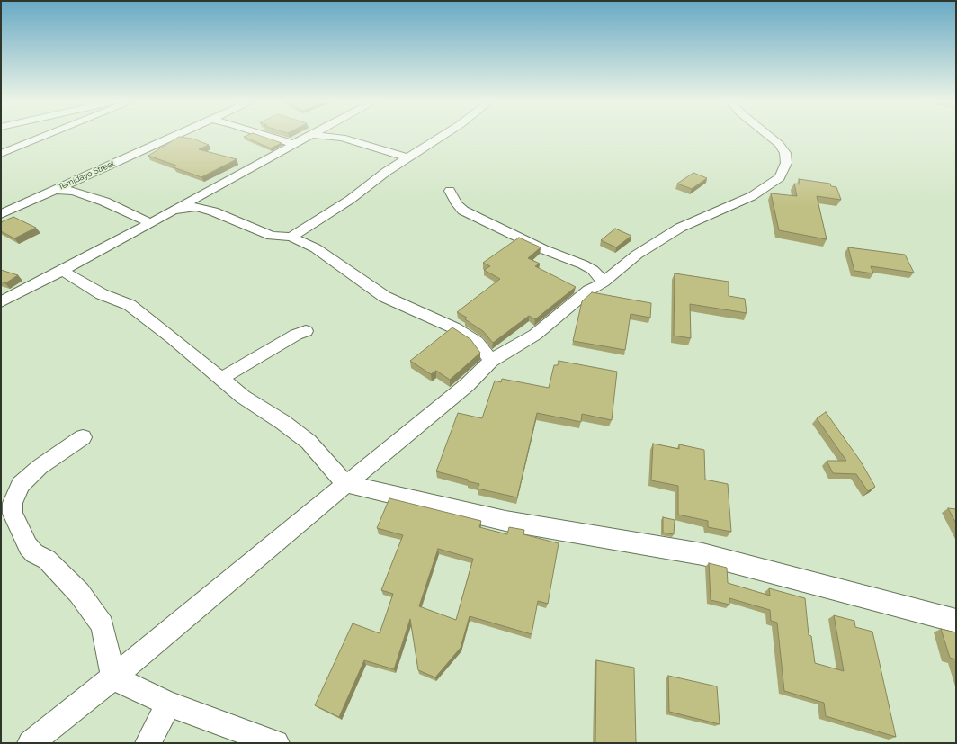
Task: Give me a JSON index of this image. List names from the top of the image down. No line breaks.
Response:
{"streets":{"street":["Temidayo Street"]}}
